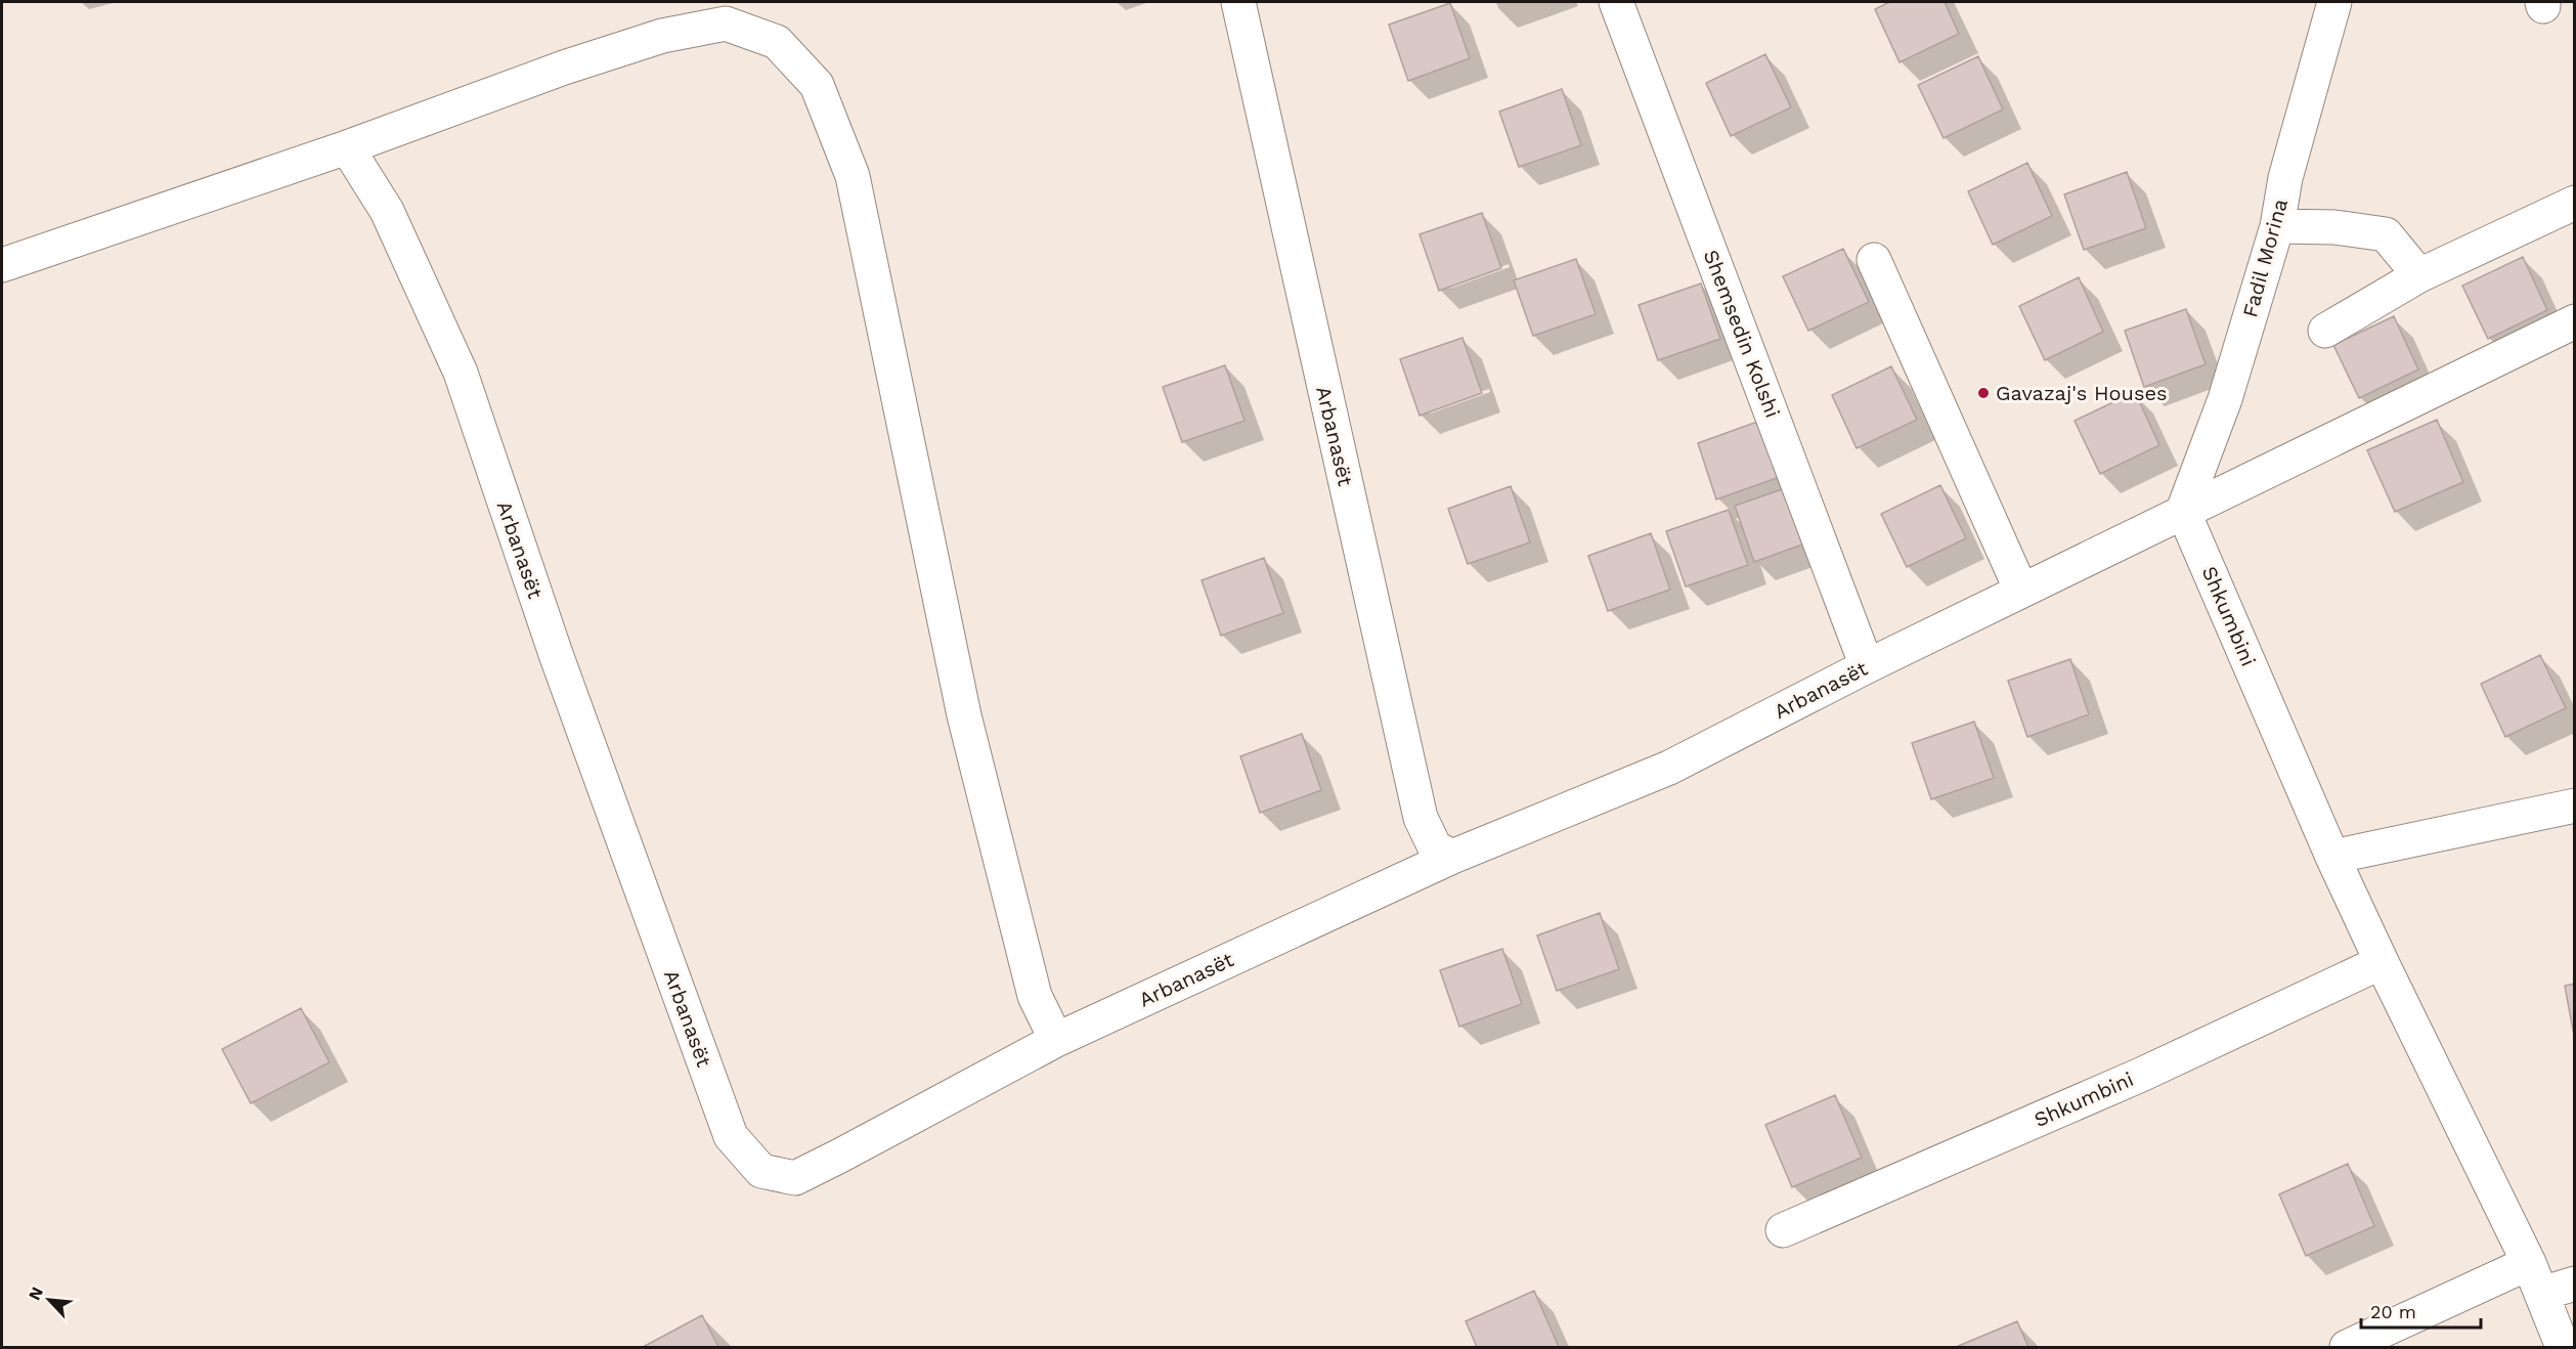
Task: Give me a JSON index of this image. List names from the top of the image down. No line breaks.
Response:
{"streets":{"street":["Fadil Morina","Shemsedin Kolshi","Arbanasët","Shkumbini"]},"crossings":[["Fadil Morina","Arbanasët"],["Fadil Morina","Shkumbini"],["Shemsedin Kolshi","Arbanasët"],["Arbanasët","Shkumbini"]],"places":["Gavazaj's Houses"],"scale_bar":"20 m","north":"top left"}
